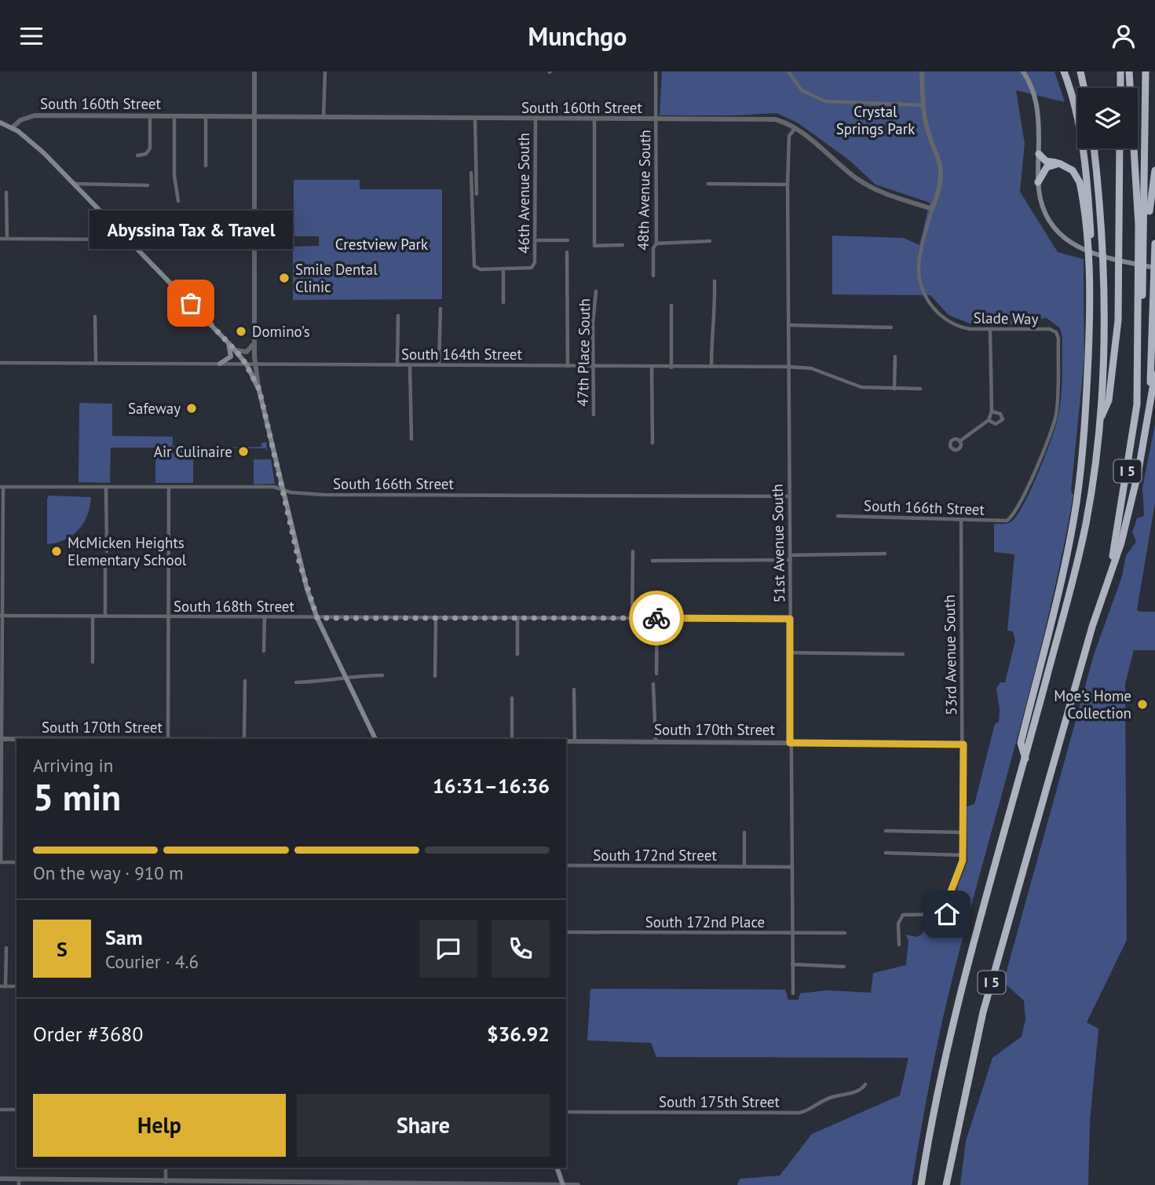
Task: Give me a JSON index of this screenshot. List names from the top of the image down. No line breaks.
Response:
{"streets":{"highway":["I 5"],"street":["South 160th Street","48th Avenue South","46th Avenue South","Slade Way","47th Place South","South 164th Street","South 166th Street","51st Avenue South","South 168th Street","53rd Avenue South","South 170th Street","South 172nd Street","South 172nd Place","South 175th Street"]},"crossings":[["South 160th Street","48th Avenue South"],["South 160th Street","46th Avenue South"],["South 160th Street","Slade Way"],["South 160th Street","51st Avenue South"],["Slade Way","South 166th Street"],["47th Place South","South 164th Street"],["South 164th Street","51st Avenue South"],["South 166th Street","51st Avenue South"],["South 166th Street","53rd Avenue South"],["51st Avenue South","South 168th Street"],["51st Avenue South","South 170th Street"],["51st Avenue South","South 172nd Street"],["51st Avenue South","South 172nd Place"],["53rd Avenue South","South 170th Street"]],"parks":["Crystal Springs Park","Crestview Park"],"places":["Smile Dental Clinic","Abyssina Tax & Travel","Domino's","Safeway","Air Culinaire","McMicken Heights Elementary School","Moe's Home Collection"],"page":{"header":"Munchgo","bubble":"Abyssina Tax & Travel","heading":["5 min","Arriving in","16:31–16:36"],"panel":["Sam","Courier · 4.6","Order #3680","$36.92"],"bar":"On the way · 910 m","round":"S","buttons":["Help","Share"]}}
